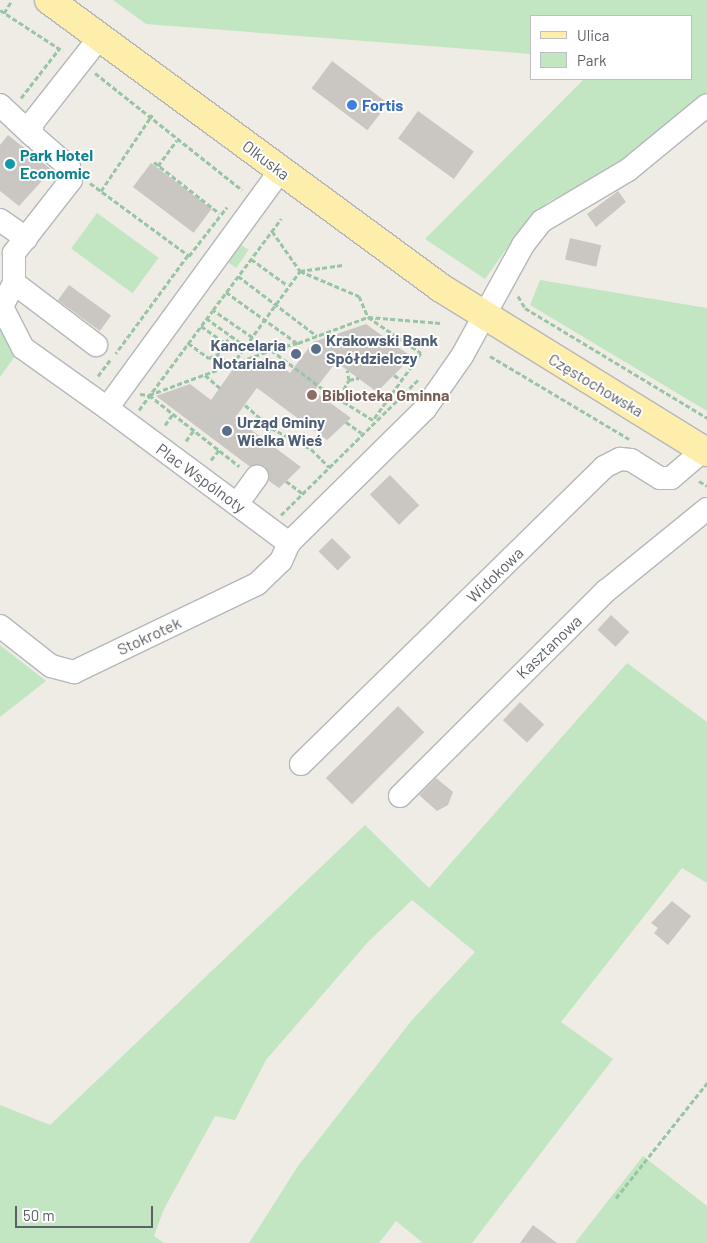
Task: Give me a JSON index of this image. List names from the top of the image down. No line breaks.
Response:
{"streets":{"main road":["Olkuska","Częstochowska"],"street":["Plac Wspólnoty","Widokowa","Stokrotek","Kasztanowa"]},"crossings":[["Olkuska","Częstochowska"],["Częstochowska","Widokowa"],["Plac Wspólnoty","Stokrotek"]],"places":["Fortis","Park Hotel Economic","Krakowski Bank Spółdzielczy","Kancelaria Notarialna","Biblioteka Gminna","Urząd Gminy Wielka Wieś"],"legend":["Ulica","Park"],"scale_bar":"50 m"}
